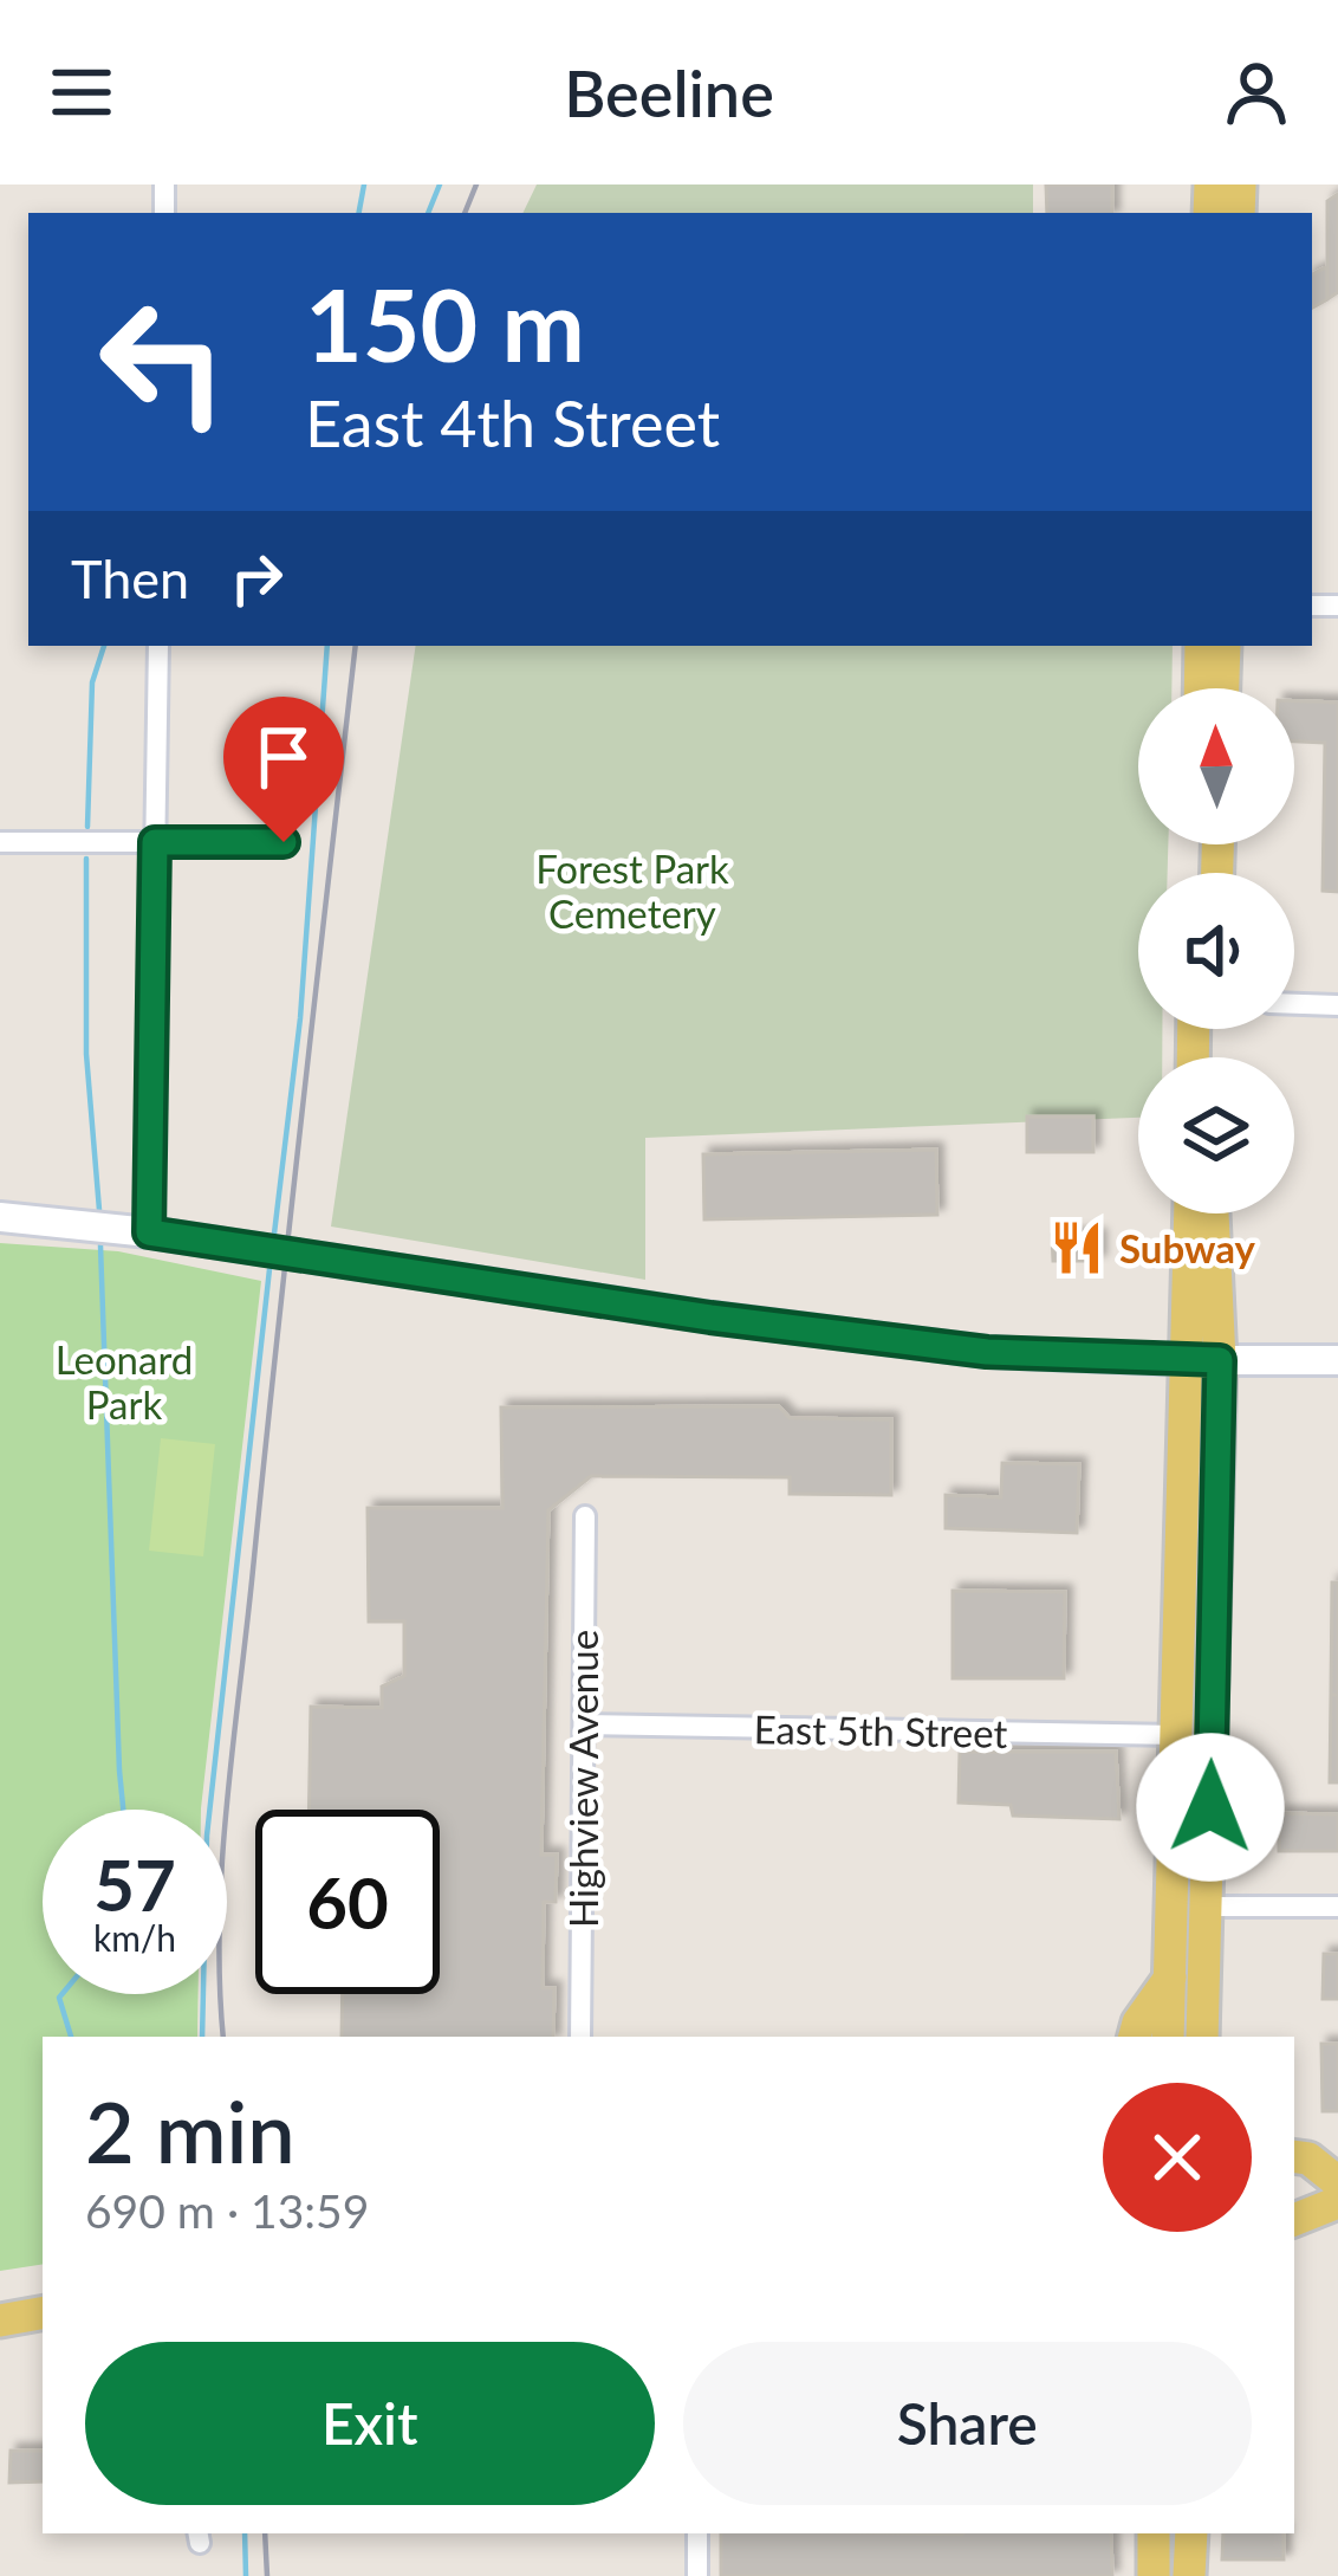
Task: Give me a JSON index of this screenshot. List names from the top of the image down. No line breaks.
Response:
{"streets":{"street":["East 5th Street","Highview Avenue"]},"crossings":[["East 5th Street","Highview Avenue"]],"parks":["Forest Park Cemetery","Leonard Park"],"places":{"restaurant":["Subway"]},"north":"top","page":{"header":"Beeline","turn":["150 m","East 4th Street"],"then":"Then","speed":"57 km/h","limit":"60","heading":["2 min","690 m · 13:59"],"buttons":["Exit","Share"]}}
